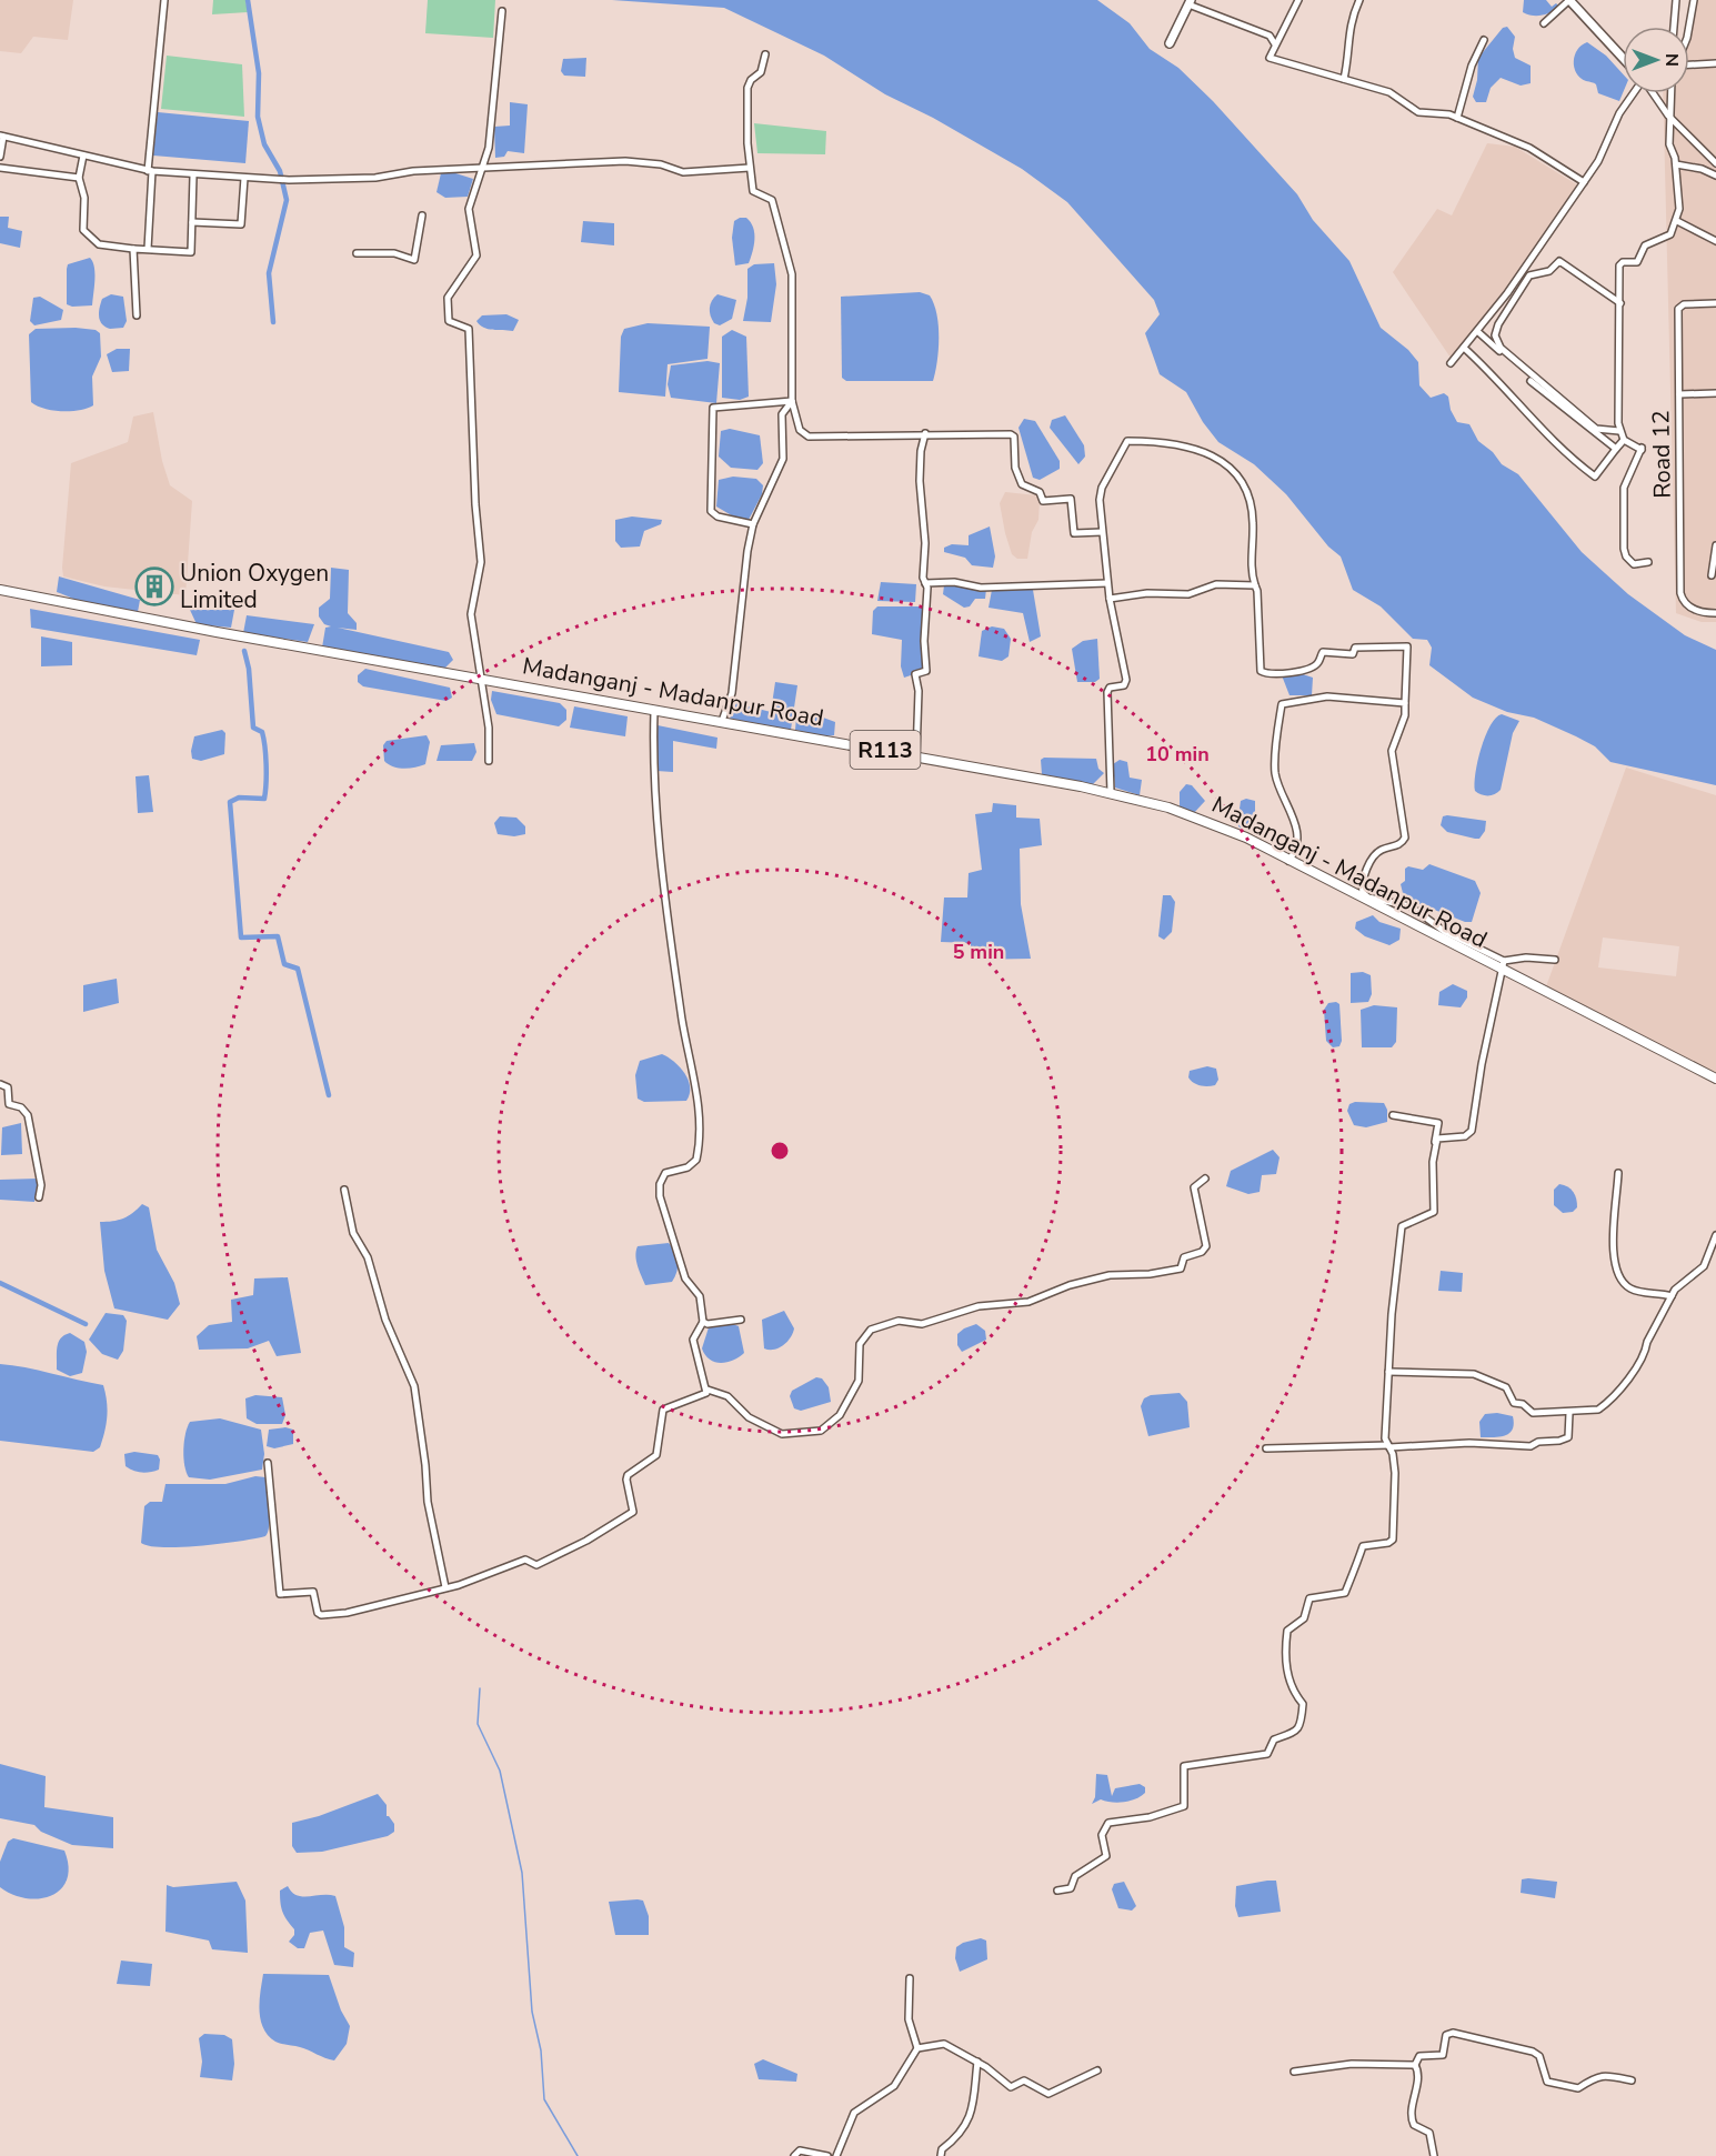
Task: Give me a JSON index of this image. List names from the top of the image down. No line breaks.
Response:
{"streets":{"main road":["Madanganj - Madanpur Road","R113"],"street":["Road 12"]},"places":{"building":["Union Oxygen Limited"]},"north":"right","rings":["10 min","5 min"]}
